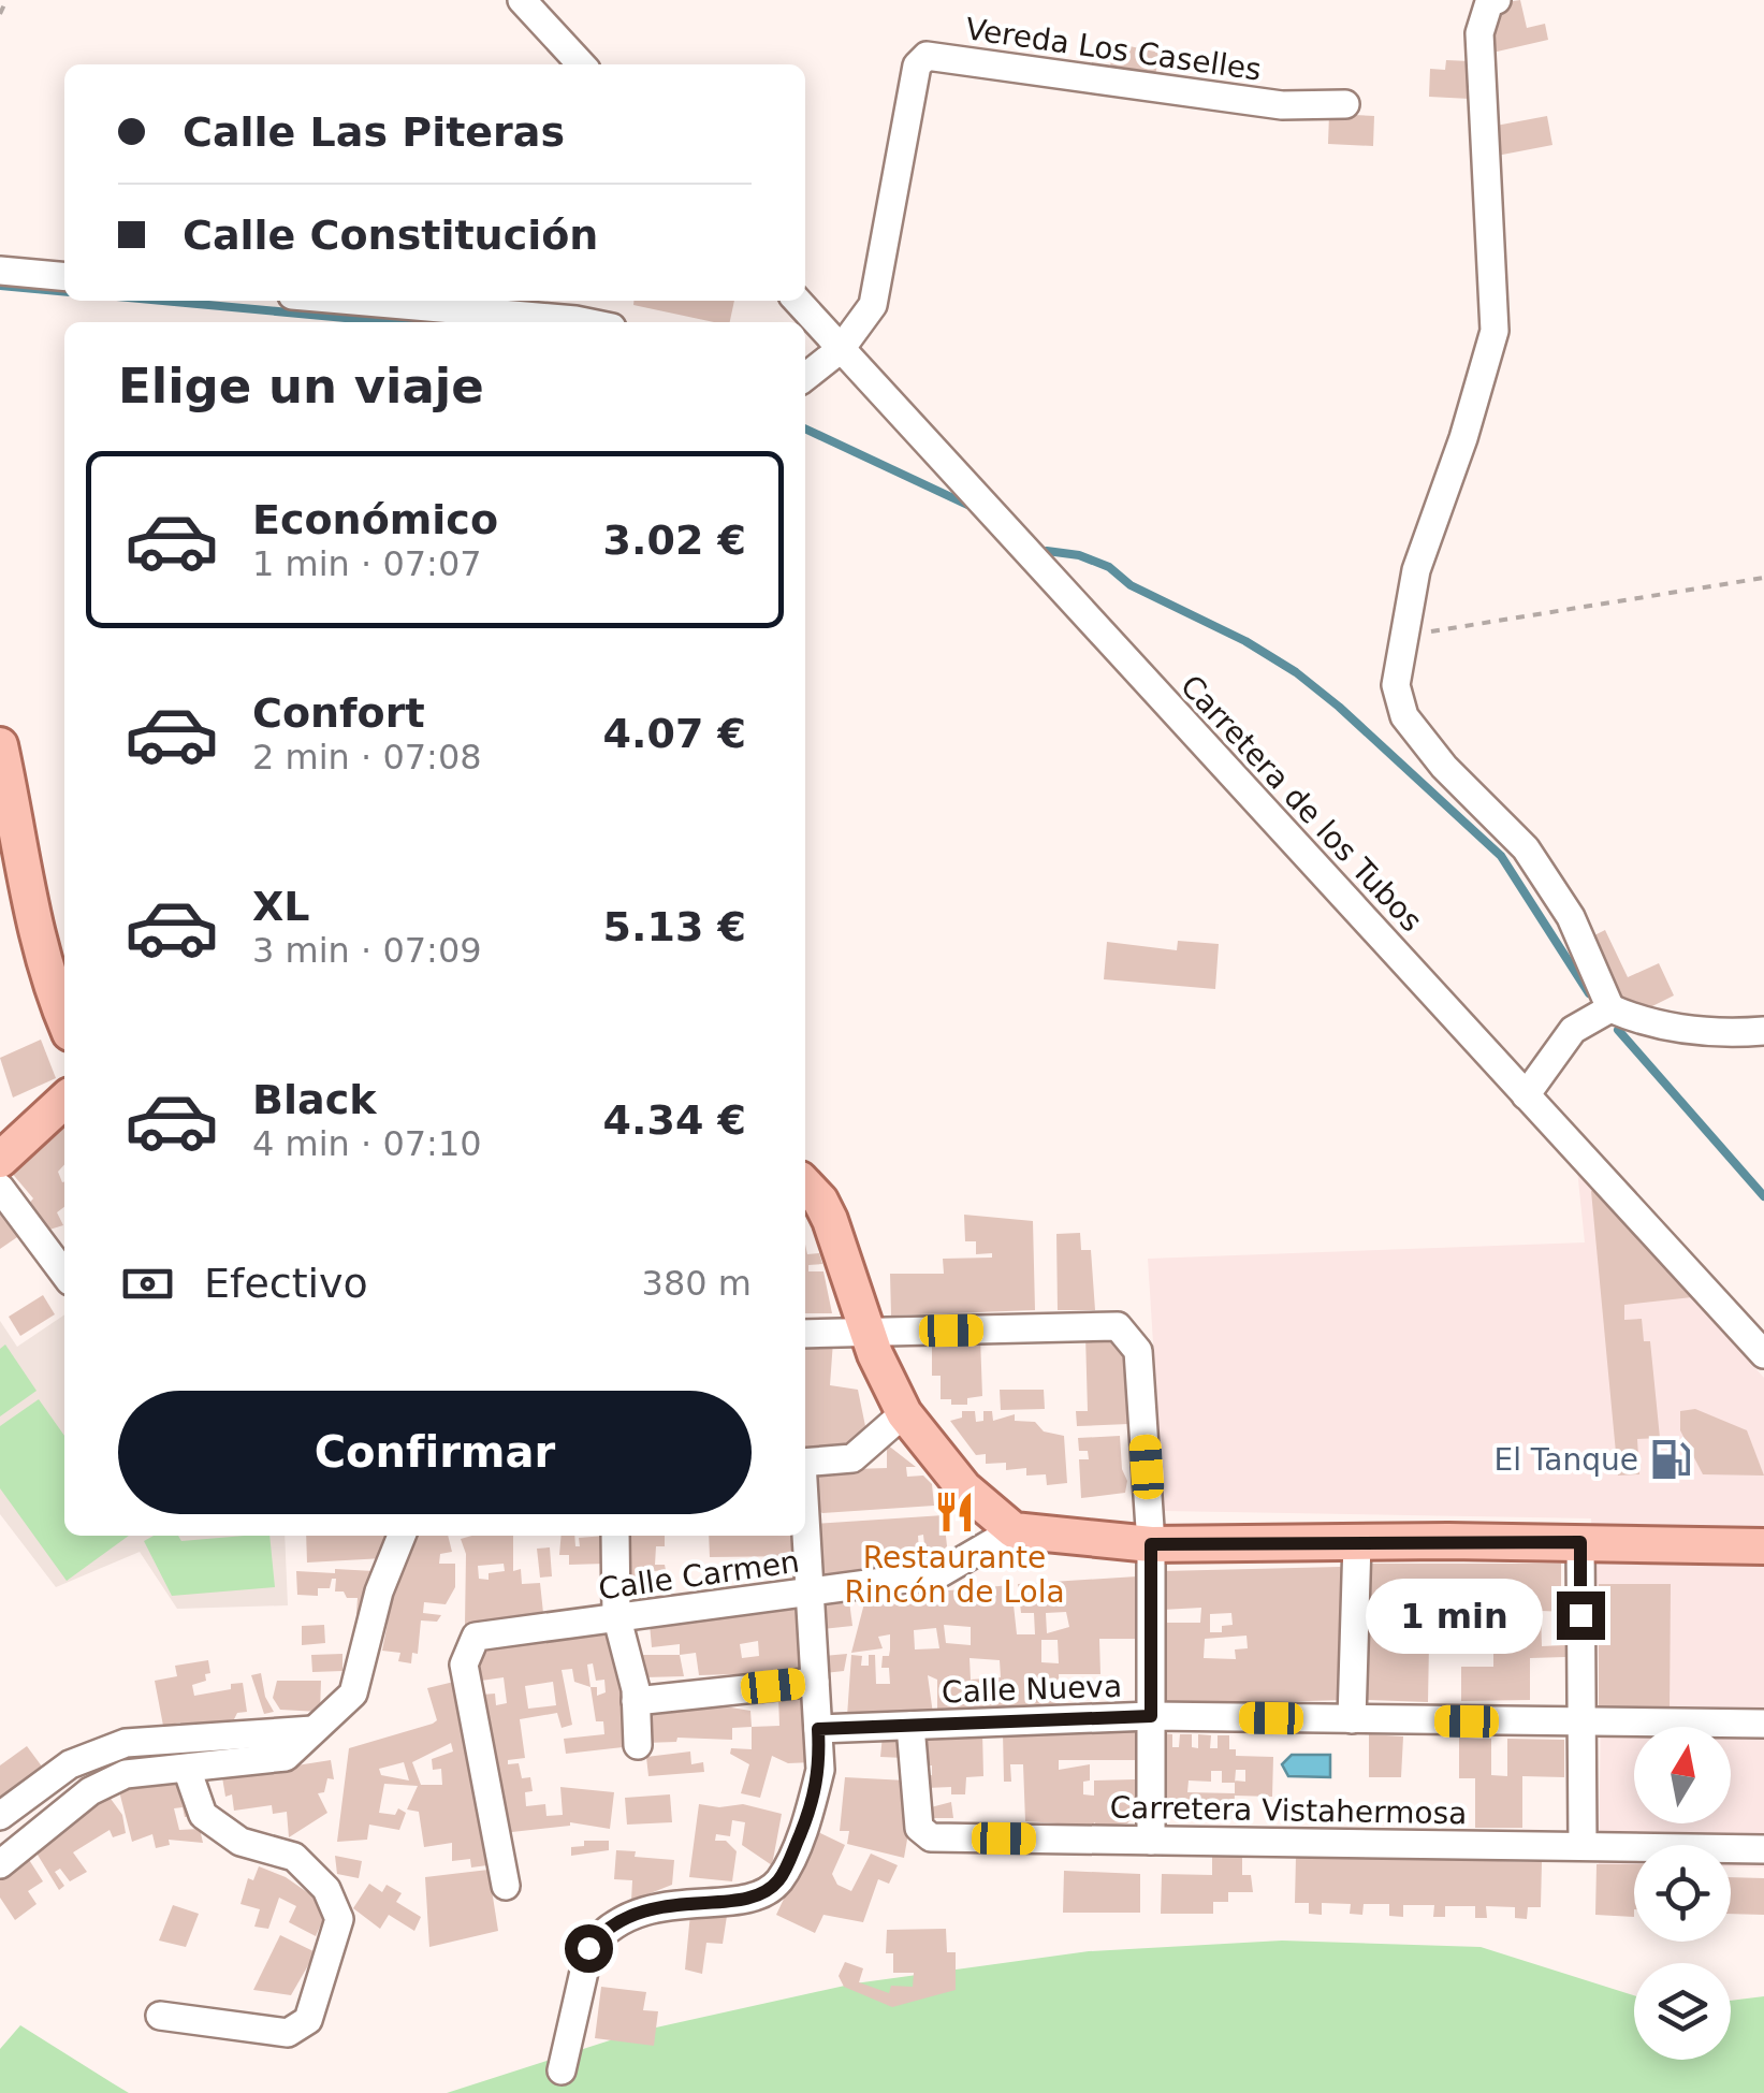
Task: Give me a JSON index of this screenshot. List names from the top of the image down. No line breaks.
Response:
{"streets":{"street":["Vereda Los Caselles","Carretera de los Tubos","Calle Carmen","Calle Nueva","Carretera Vistahermosa"]},"crossings":[["Vereda Los Caselles","Carretera de los Tubos"],["Calle Nueva","Carretera Vistahermosa"]],"places":{"fuel station":["El Tanque"],"restaurant":["Restaurante Rincón de Lola"]},"north":"top","page":{"banner":["Calle Las Piteras","Calle Constitución"],"heading":"Elige un viaje","list":[{"name":"Económico","note":"1 min · 07:07","value":"3.02 €"},{"name":"Confort","note":"2 min · 07:08","value":"4.07 €"},{"name":"XL","note":"3 min · 07:09","value":"5.13 €"},{"name":"Black","note":"4 min · 07:10","value":"4.34 €"}],"pay":["Efectivo","380 m"],"buttons":"Confirmar","bubble":"1 min"}}
